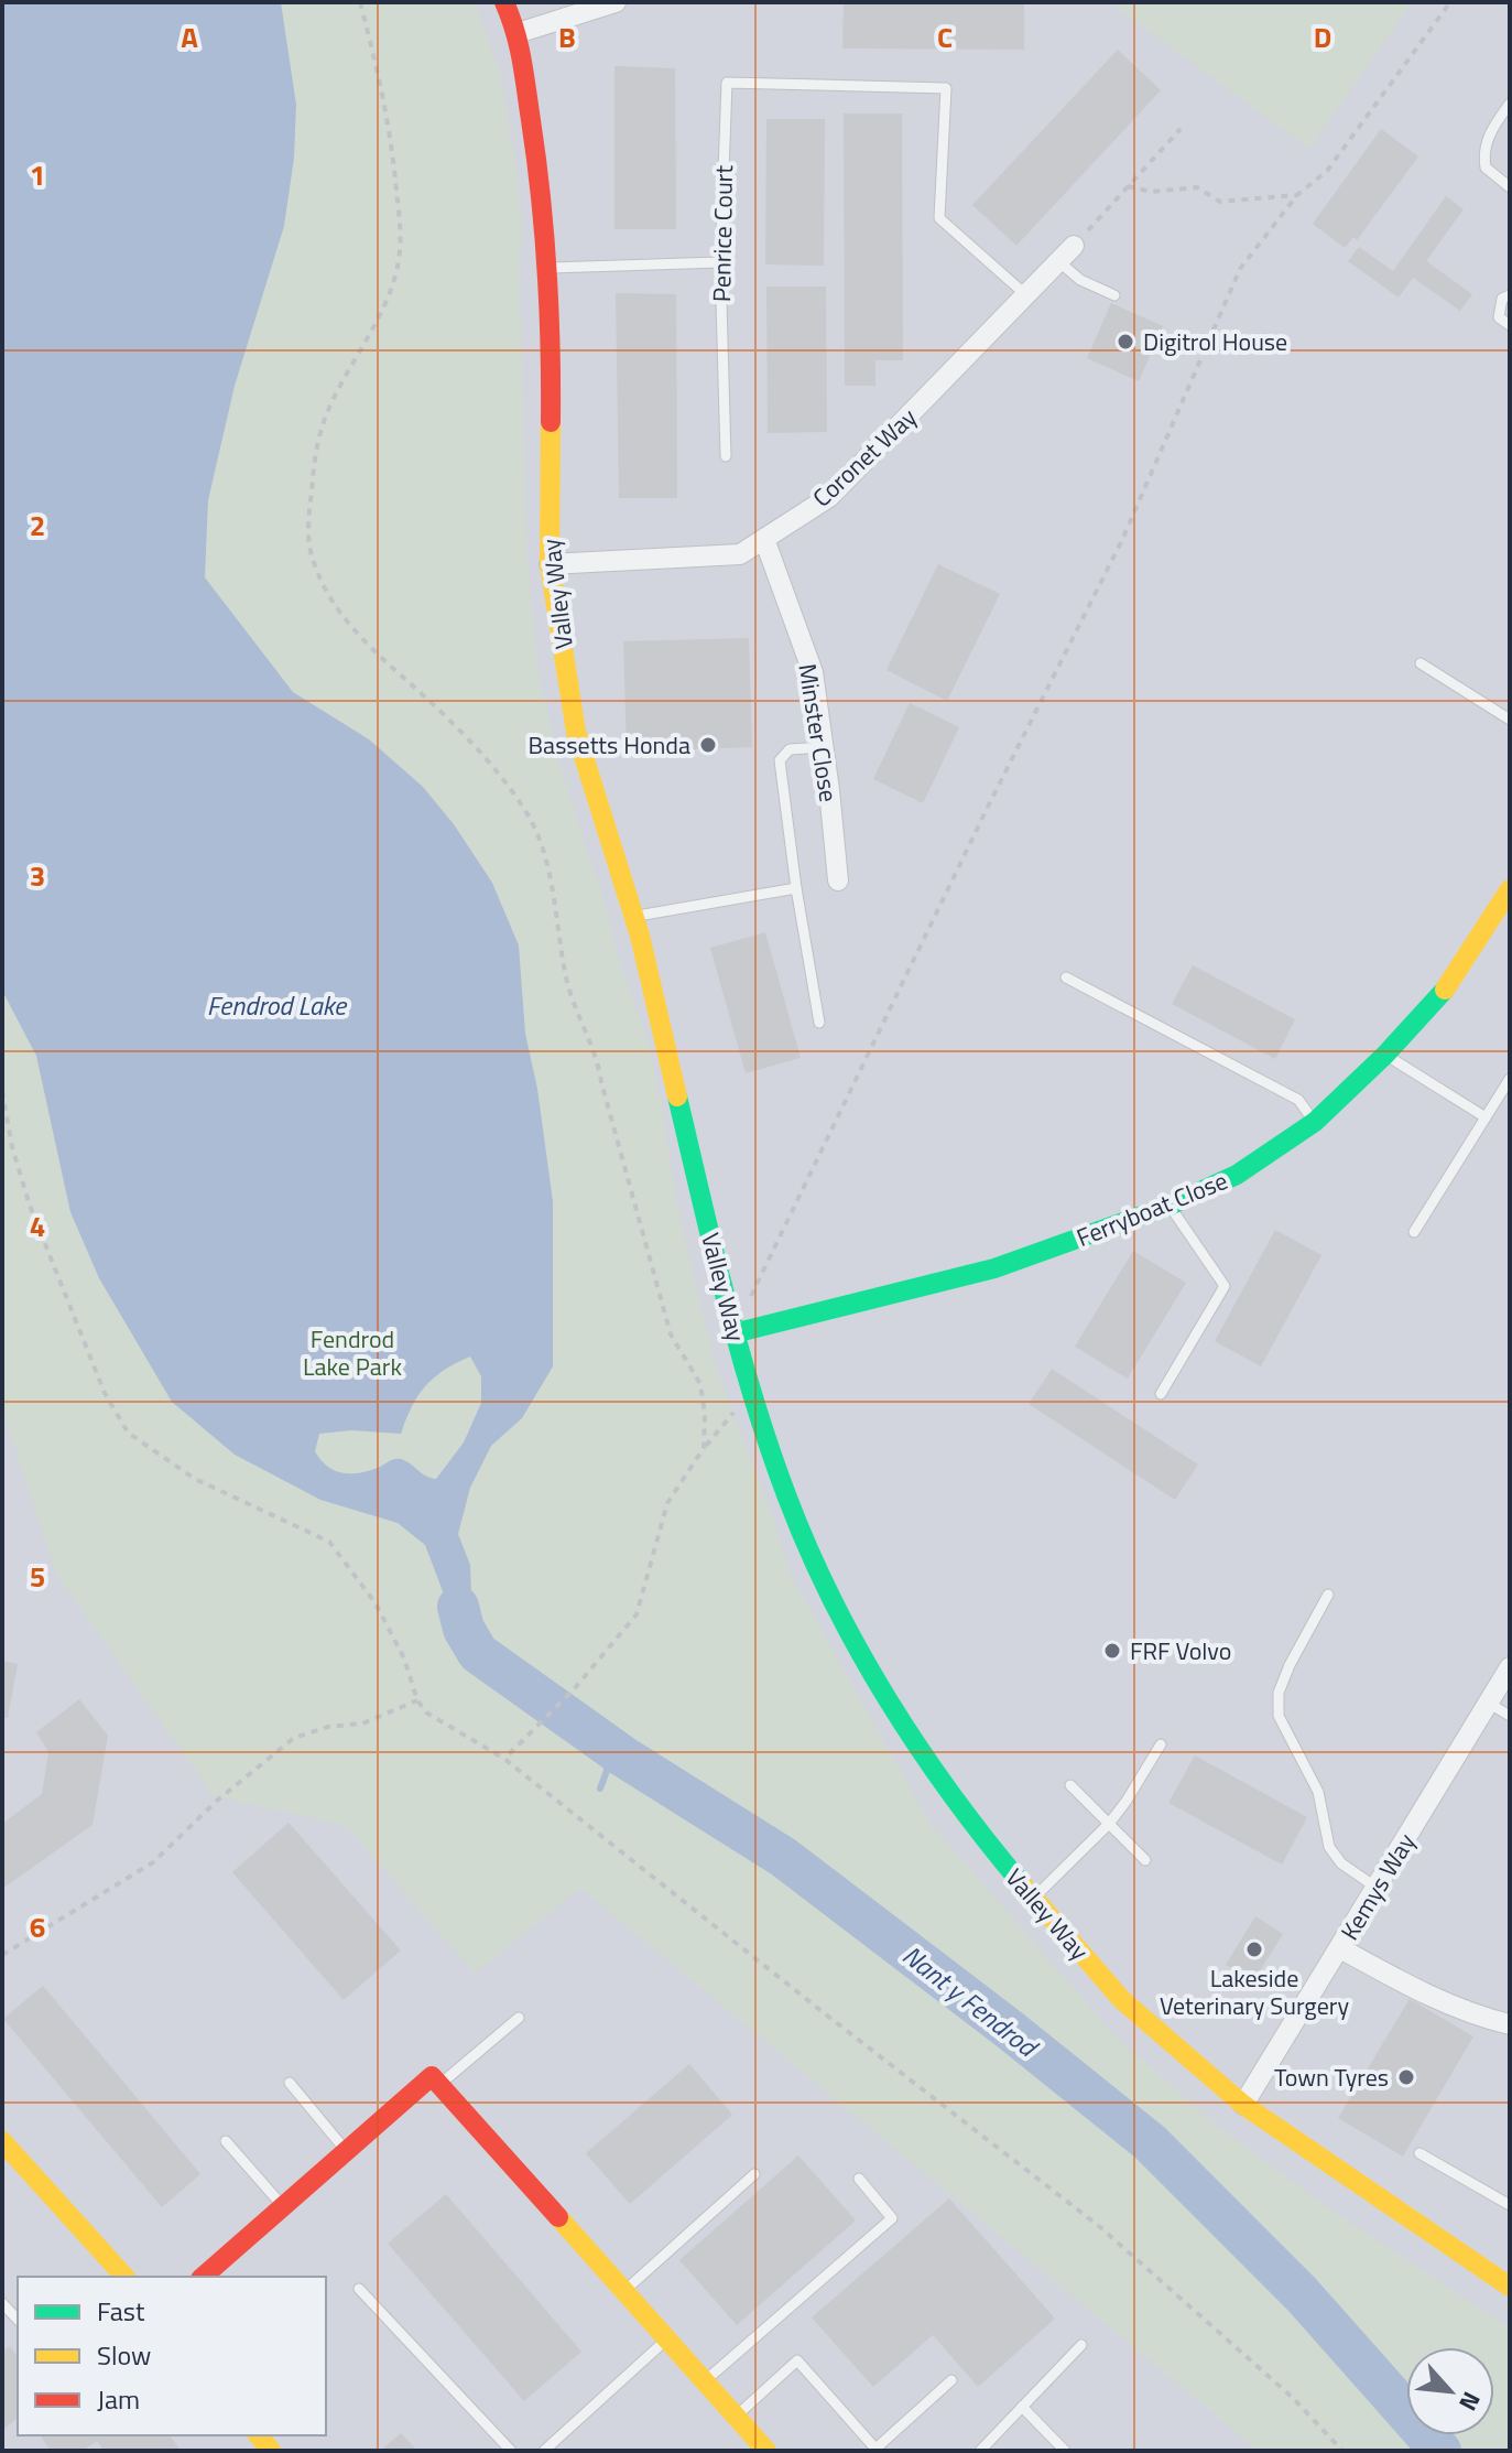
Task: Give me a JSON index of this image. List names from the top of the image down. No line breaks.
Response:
{"streets":{"street":["Coronet Way","Valley Way","Minster Close","Ferryboat Close","Kemys Way"],"lane":["Penrice Court"]},"crossings":[["Penrice Court","Coronet Way"],["Coronet Way","Valley Way"],["Coronet Way","Minster Close"],["Valley Way","Ferryboat Close"],["Valley Way","Kemys Way"]],"water":["Fendrod Lake","Nant y Fendrod"],"parks":["Fendrod Lake Park"],"places":["Digitrol House","Bassetts Honda","FRF Volvo","Lakeside Veterinary Surgery","Town Tyres"],"legend":["Fast","Slow","Jam"],"north":"bottom right","grid":{"columns":["A","B","C","D"],"rows":["1","2","3","4","5","6"]}}
